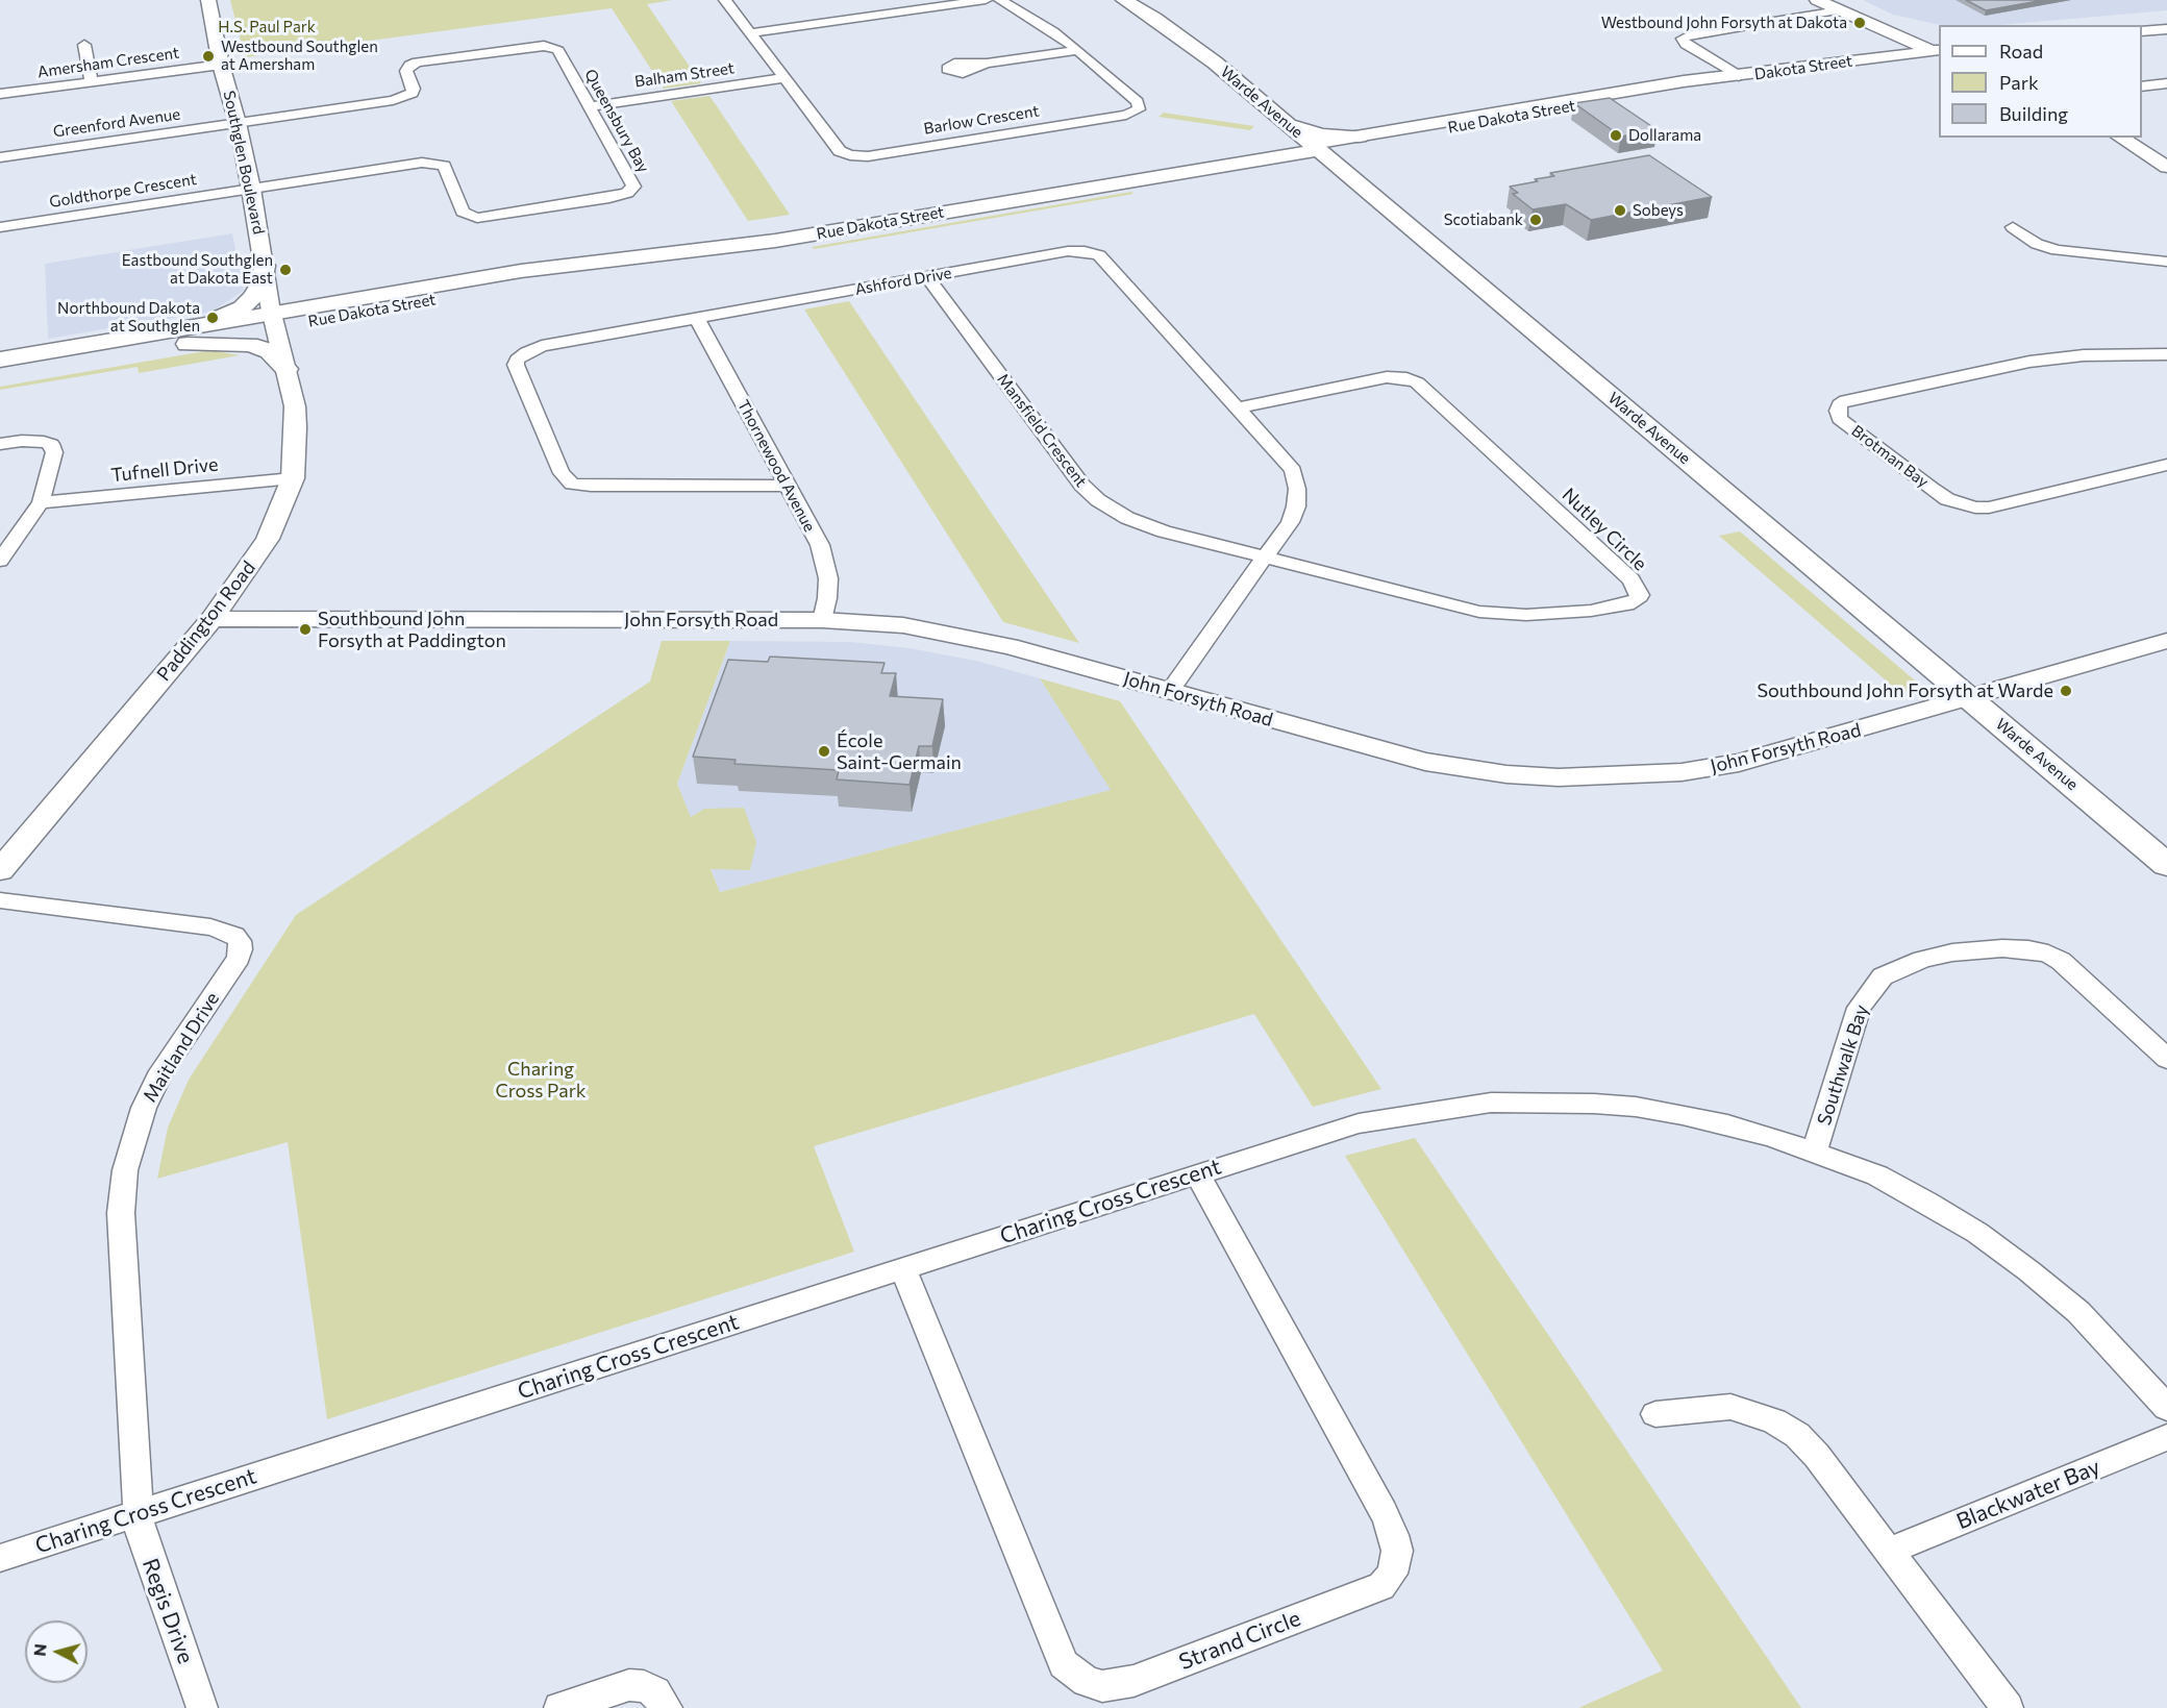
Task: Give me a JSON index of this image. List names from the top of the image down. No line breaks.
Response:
{"streets":{"main road":["Warde Avenue","Rue Dakota Street"],"street":["Amersham Crescent","Dakota Street","Balham Street","Barlow Crescent","Queensbury Bay","Greenford Avenue","Southglen Boulevard","Goldthorpe Crescent","Ashford Drive","Mansfield Crescent","Brotman Bay","Thornewood Avenue","Tufnell Drive","Nutley Circle","John Forsyth Road","Paddington Road","Maitland Drive","Southwalk Bay","Charing Cross Crescent","Blackwater Bay","Regis Drive","Strand Circle"]},"crossings":[["Amersham Crescent","Southglen Boulevard"],["Dakota Street","Rue Dakota Street"],["Balham Street","Barlow Crescent"],["Balham Street","Queensbury Bay"],["Warde Avenue","Rue Dakota Street"],["Warde Avenue","John Forsyth Road"],["Rue Dakota Street","Southglen Boulevard"],["Rue Dakota Street","Paddington Road"],["Queensbury Bay","Greenford Avenue"],["Queensbury Bay","Southglen Boulevard"],["Queensbury Bay","Goldthorpe Crescent"],["Greenford Avenue","Southglen Boulevard"],["Southglen Boulevard","Goldthorpe Crescent"],["Southglen Boulevard","Paddington Road"],["Ashford Drive","Mansfield Crescent"],["Ashford Drive","Thornewood Avenue"],["Ashford Drive","Nutley Circle"],["Ashford Drive","John Forsyth Road"],["Mansfield Crescent","Nutley Circle"],["Thornewood Avenue","John Forsyth Road"],["Tufnell Drive","Paddington Road"],["John Forsyth Road","Paddington Road"],["Maitland Drive","Charing Cross Crescent"],["Maitland Drive","Regis Drive"],["Southwalk Bay","Charing Cross Crescent"],["Charing Cross Crescent","Regis Drive"],["Charing Cross Crescent","Strand Circle"]],"parks":["H.S. Paul Park","Charing Cross Park"],"places":["Westbound John Forsyth at Dakota","Westbound Southglen at Amersham","Dollarama","Sobeys","Scotiabank","Eastbound Southglen at Dakota East","Northbound Dakota at Southglen","Southbound John Forsyth at Paddington","Southbound John Forsyth at Warde","École Saint-Germain"],"legend":["Road","Park","Building"],"north":"left"}
